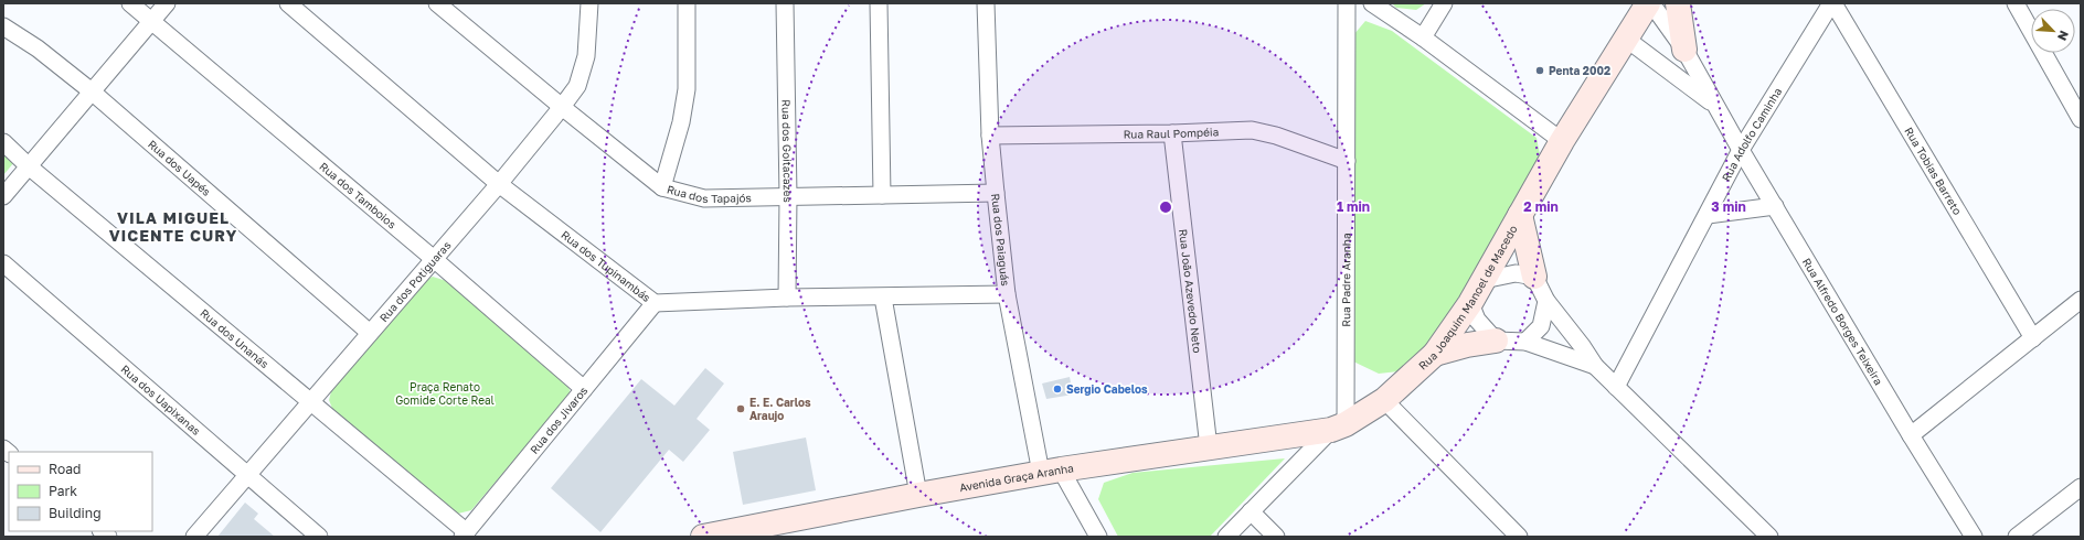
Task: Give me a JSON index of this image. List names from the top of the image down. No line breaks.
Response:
{"streets":{"street":["Rua Raul Pompéia","Rua Adolfo Caminha","Rua dos Goitacazes","Rua dos Uapés","Rua Tobias Barreto","Rua dos Tapajós","Rua dos Tamboios","Rua dos Paiaguás","Rua dos Tupinambás","Rua Padre Aranha","Rua dos Potiguaras","Rua João Azevedo Neto","Rua Joaquim Manoel de Macedo","Rua Alfredo Borges Teixeira","Rua dos Unanás","Rua dos Uapixanas","Rua dos Jivaros","Avenida Graça Aranha"]},"crossings":[["Rua Raul Pompéia","Rua dos Paiaguás"],["Rua Raul Pompéia","Rua Padre Aranha"],["Rua Raul Pompéia","Rua João Azevedo Neto"],["Rua Adolfo Caminha","Rua Tobias Barreto"],["Rua Adolfo Caminha","Rua Alfredo Borges Teixeira"],["Rua dos Goitacazes","Rua dos Tapajós"],["Rua dos Goitacazes","Rua dos Tupinambás"],["Rua dos Uapés","Rua dos Potiguaras"],["Rua dos Tapajós","Rua dos Paiaguás"],["Rua dos Tapajós","Rua dos Potiguaras"],["Rua dos Tamboios","Rua dos Potiguaras"],["Rua dos Tamboios","Rua dos Jivaros"],["Rua dos Paiaguás","Rua dos Tupinambás"],["Rua dos Paiaguás","Avenida Graça Aranha"],["Rua dos Tupinambás","Rua dos Potiguaras"],["Rua dos Tupinambás","Rua dos Jivaros"],["Rua Padre Aranha","Rua Joaquim Manoel de Macedo"],["Rua Padre Aranha","Avenida Graça Aranha"],["Rua dos Potiguaras","Rua dos Unanás"],["Rua dos Potiguaras","Rua dos Uapixanas"],["Rua João Azevedo Neto","Avenida Graça Aranha"],["Rua Joaquim Manoel de Macedo","Rua Alfredo Borges Teixeira"],["Rua Joaquim Manoel de Macedo","Avenida Graça Aranha"],["Rua dos Unanás","Rua dos Jivaros"]],"districts":["VILA MIGUEL VICENTE CURY"],"parks":["Praça Renato Gomide Corte Real"],"places":["Penta 2002","Sergio Cabelos","E. E. Carlos Araujo"],"legend":["Road","Park","Building"],"north":"bottom right","rings":["1 min","2 min","3 min"]}
